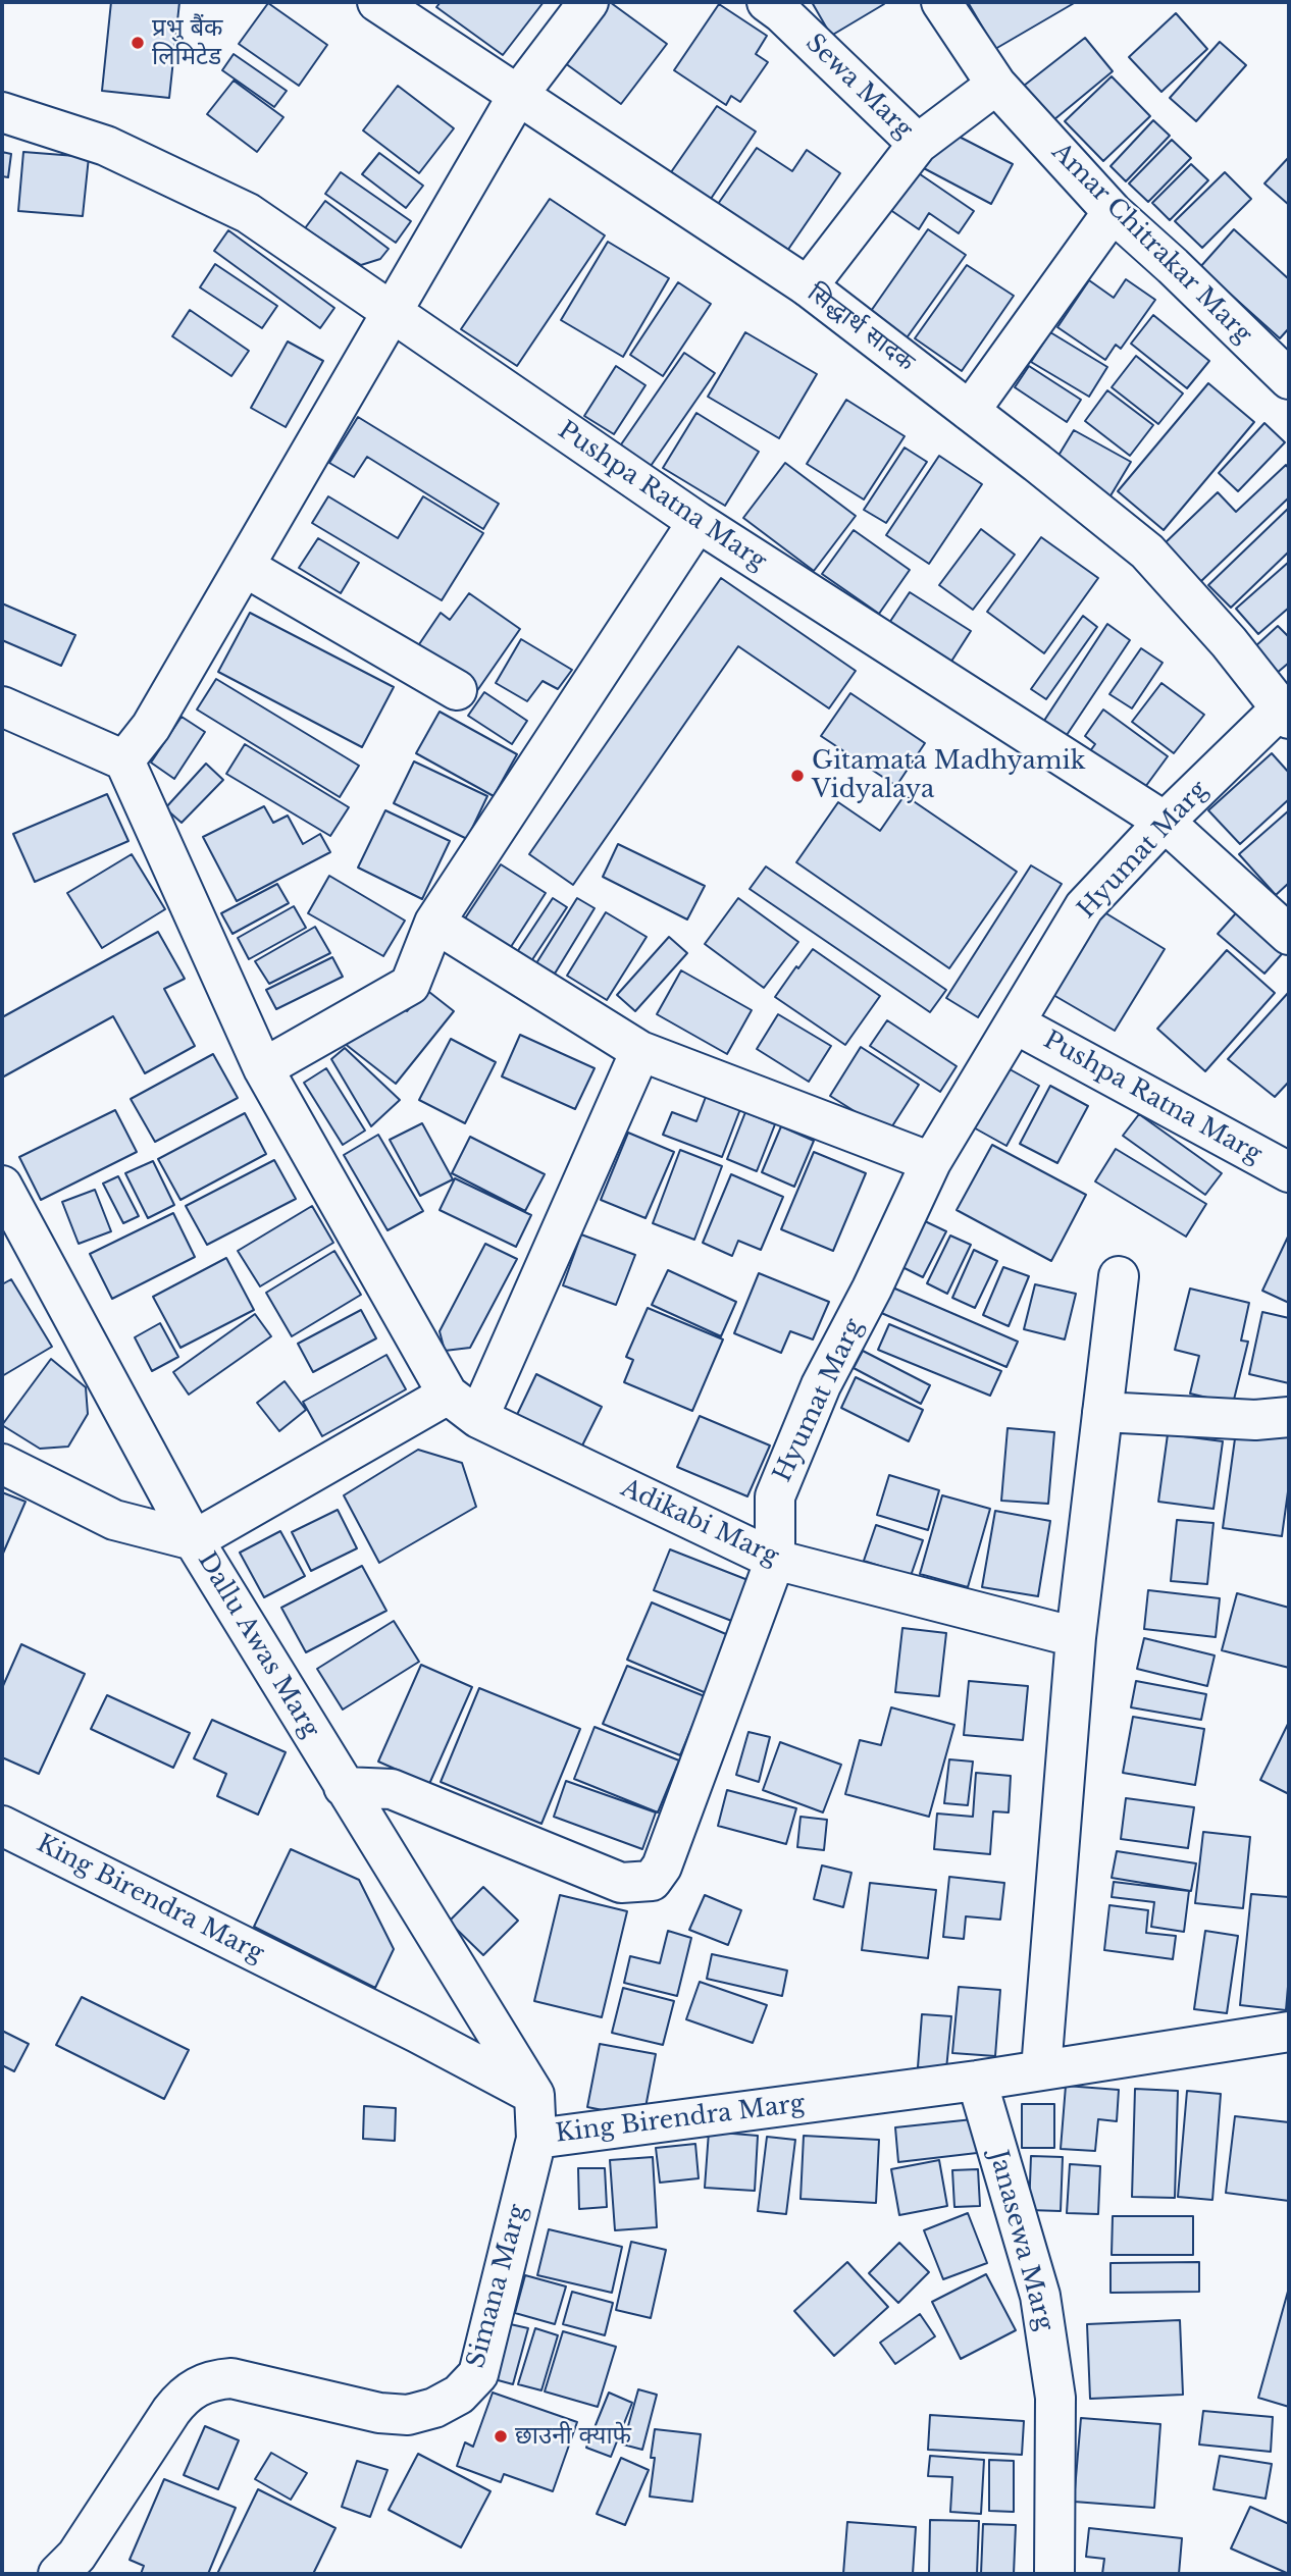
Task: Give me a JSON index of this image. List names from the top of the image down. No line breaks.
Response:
{"streets":{"street":["Sewa Marg","Amar Chitrakar Marg","सिद्धार्थ सादक","Pushpa Ratna Marg","Hyumat Marg","Adikabi Marg","Dallu Awas Marg","King Birendra Marg","Janasewa Marg","Simana Marg"]},"crossings":[["सिद्धार्थ सादक","Hyumat Marg"],["Pushpa Ratna Marg","Hyumat Marg"],["Hyumat Marg","Adikabi Marg"],["Hyumat Marg","Dallu Awas Marg"],["Dallu Awas Marg","King Birendra Marg"],["King Birendra Marg","Janasewa Marg"],["King Birendra Marg","Simana Marg"]],"places":["प्रभु बैंक लिमिटेड","Gitamata Madhyamik Vidyalaya","छाउनी क्याफे"]}
